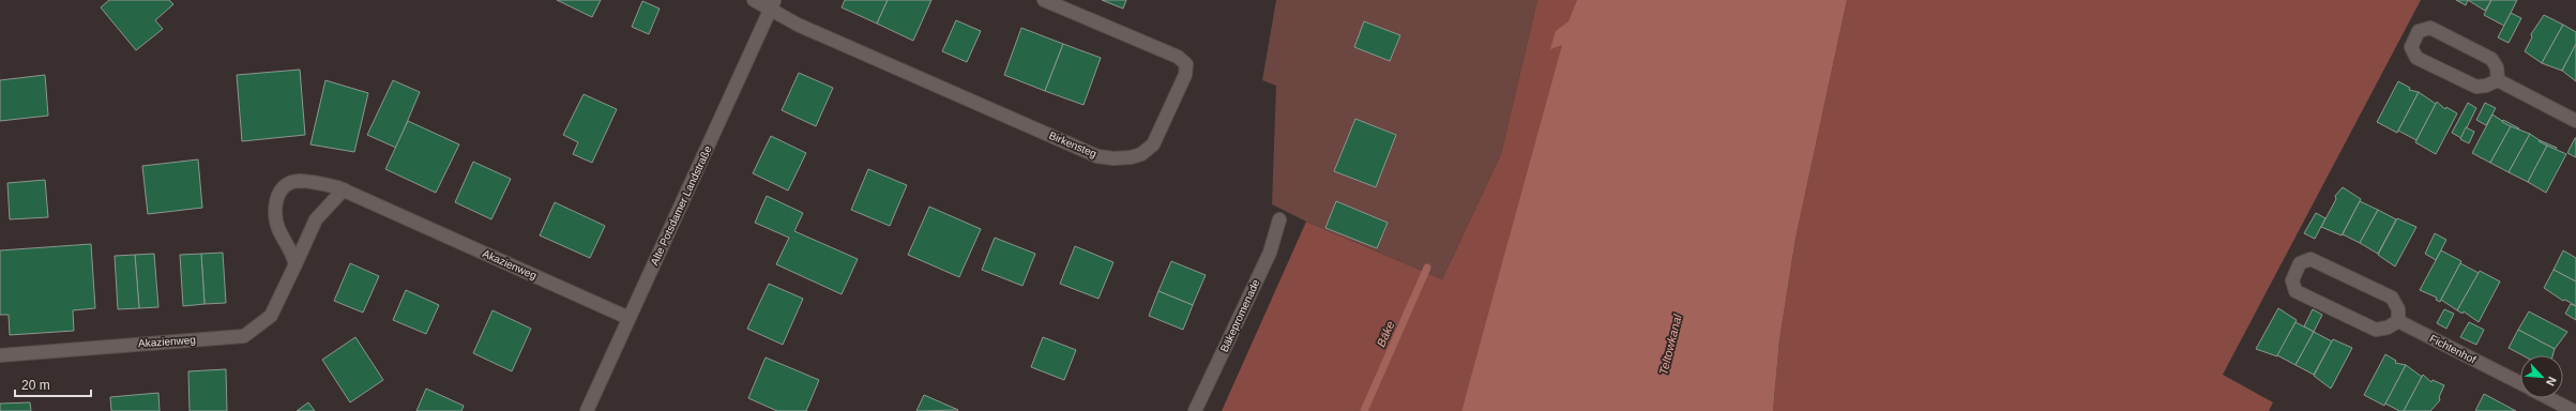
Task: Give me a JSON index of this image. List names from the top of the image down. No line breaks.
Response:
{"streets":{"street":["Birkensteg","Alte Potsdamer Landstraße","Akazienweg","Bäkepromenade","Fichtenhof"]},"crossings":[["Birkensteg","Alte Potsdamer Landstraße"],["Alte Potsdamer Landstraße","Akazienweg"]],"water":["Bäke","Teltowkanal"],"scale_bar":"20 m","north":"bottom right"}
